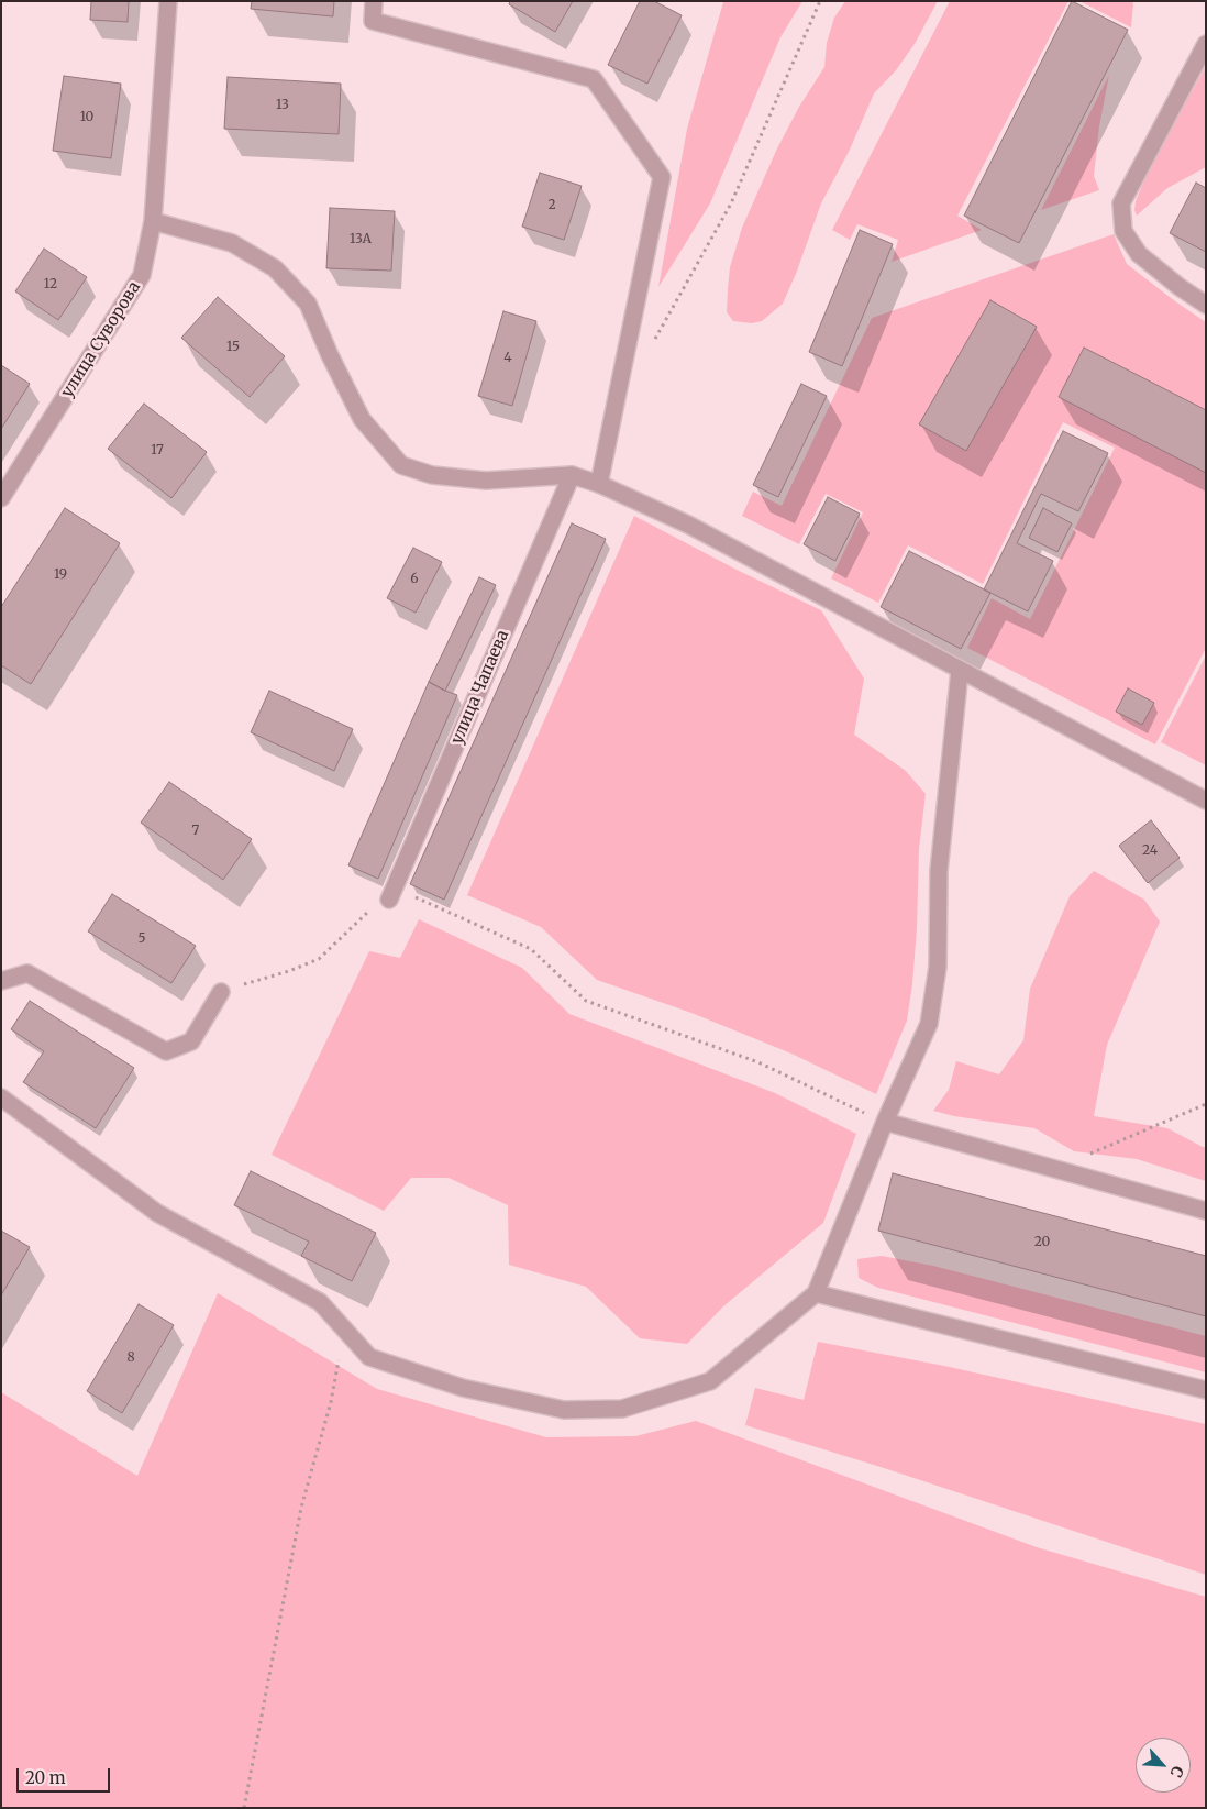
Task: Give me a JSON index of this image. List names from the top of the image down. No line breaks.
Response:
{"streets":{"street":["улица Суворова","улица Чапаева"]},"house_numbers":["13","10","2","13А","12","15","4","17","19","6","7","24","5","20","8"],"scale_bar":"20 m","north":"bottom right"}
